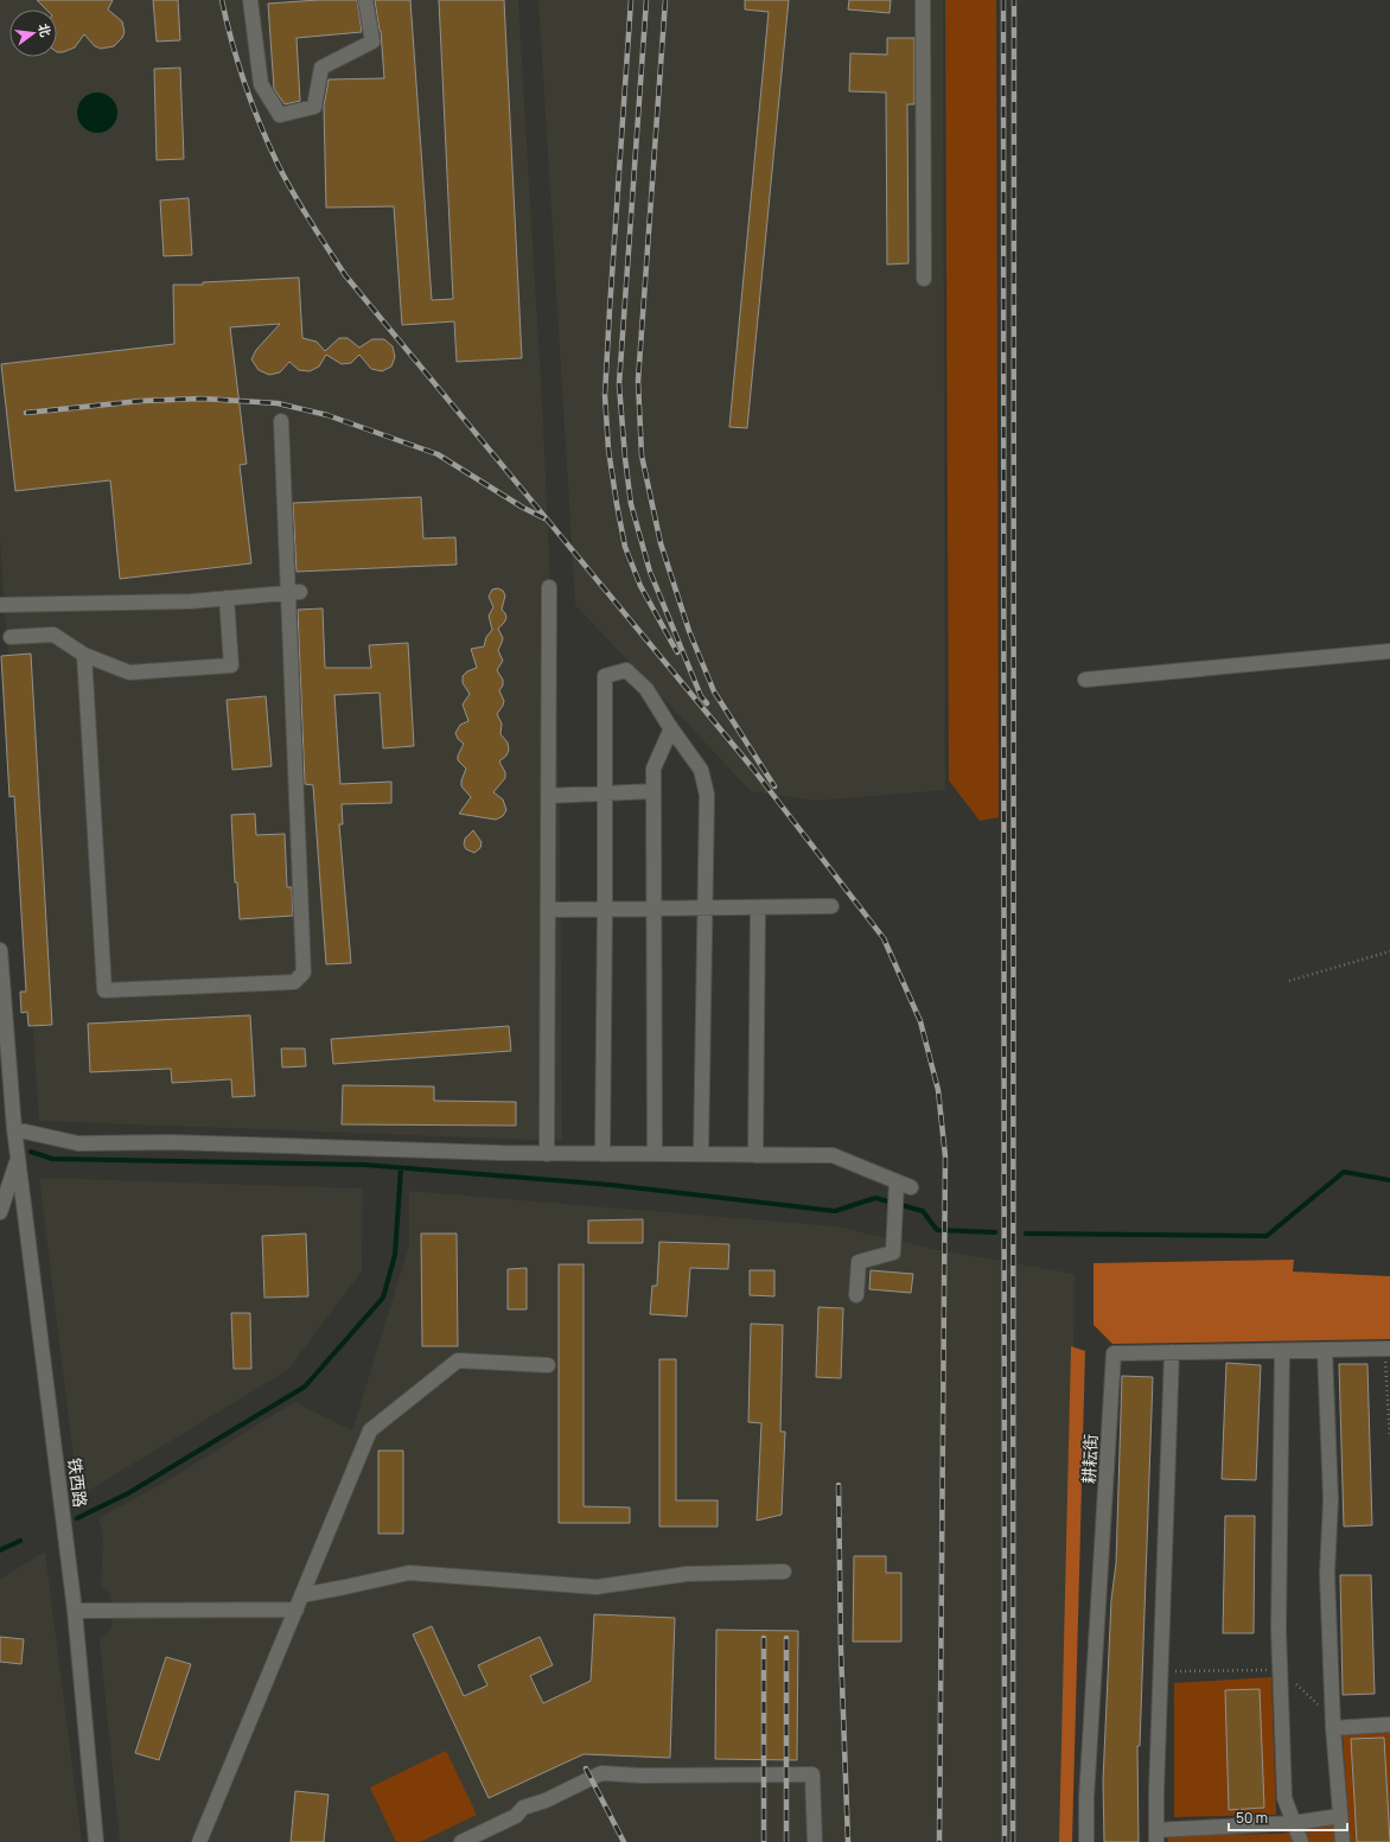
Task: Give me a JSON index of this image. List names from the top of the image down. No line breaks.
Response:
{"streets":{"street":["耕耘街","铁西路"]},"scale_bar":"50 m","north":"right"}
